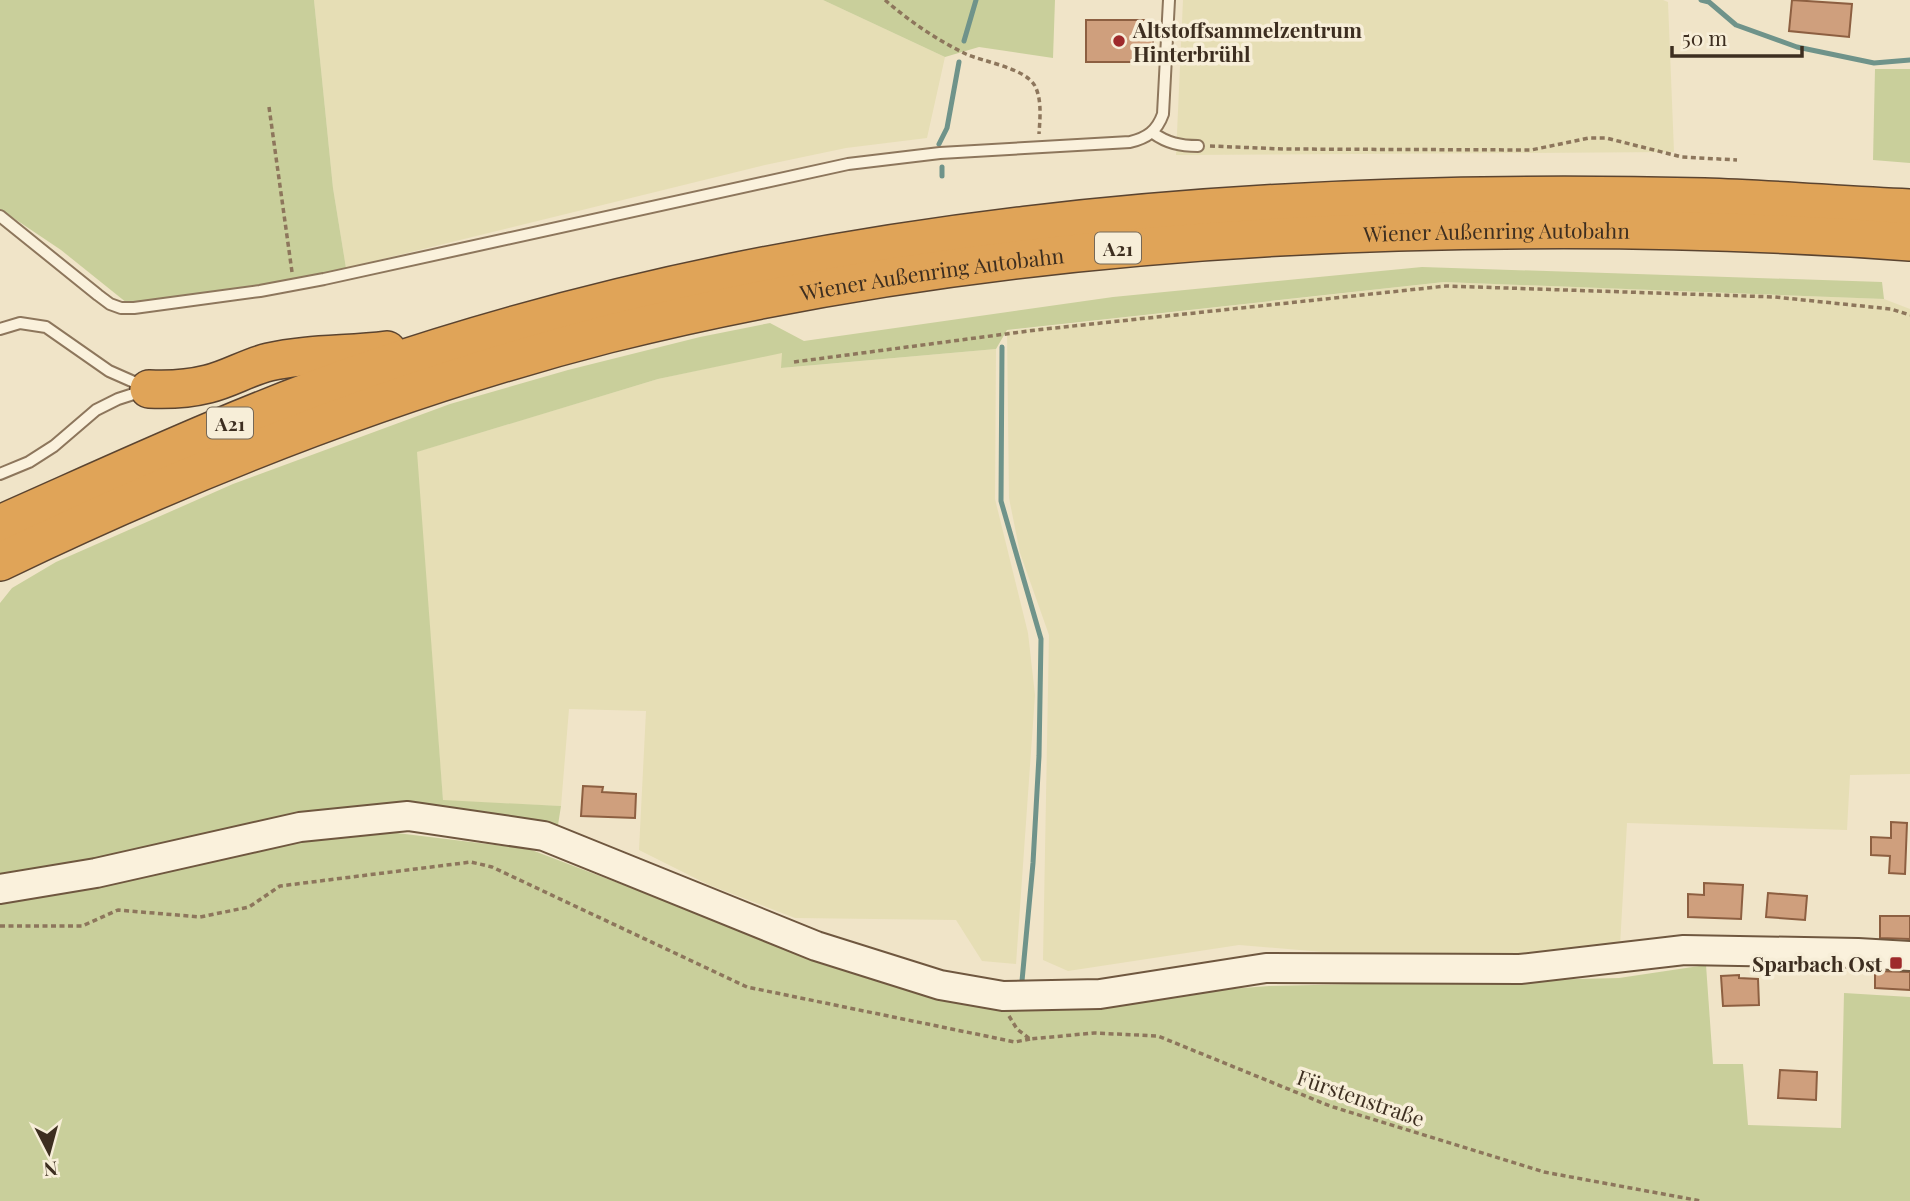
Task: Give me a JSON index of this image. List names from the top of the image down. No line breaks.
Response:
{"streets":{"highway":["Wiener Außenring Autobahn","A21"],"path":["Fürstenstraße"]},"places":{"other":["Altstoffsammelzentrum Hinterbrühl"],"transit":["Sparbach Ost"]},"scale_bar":"50 m","north":"bottom"}
